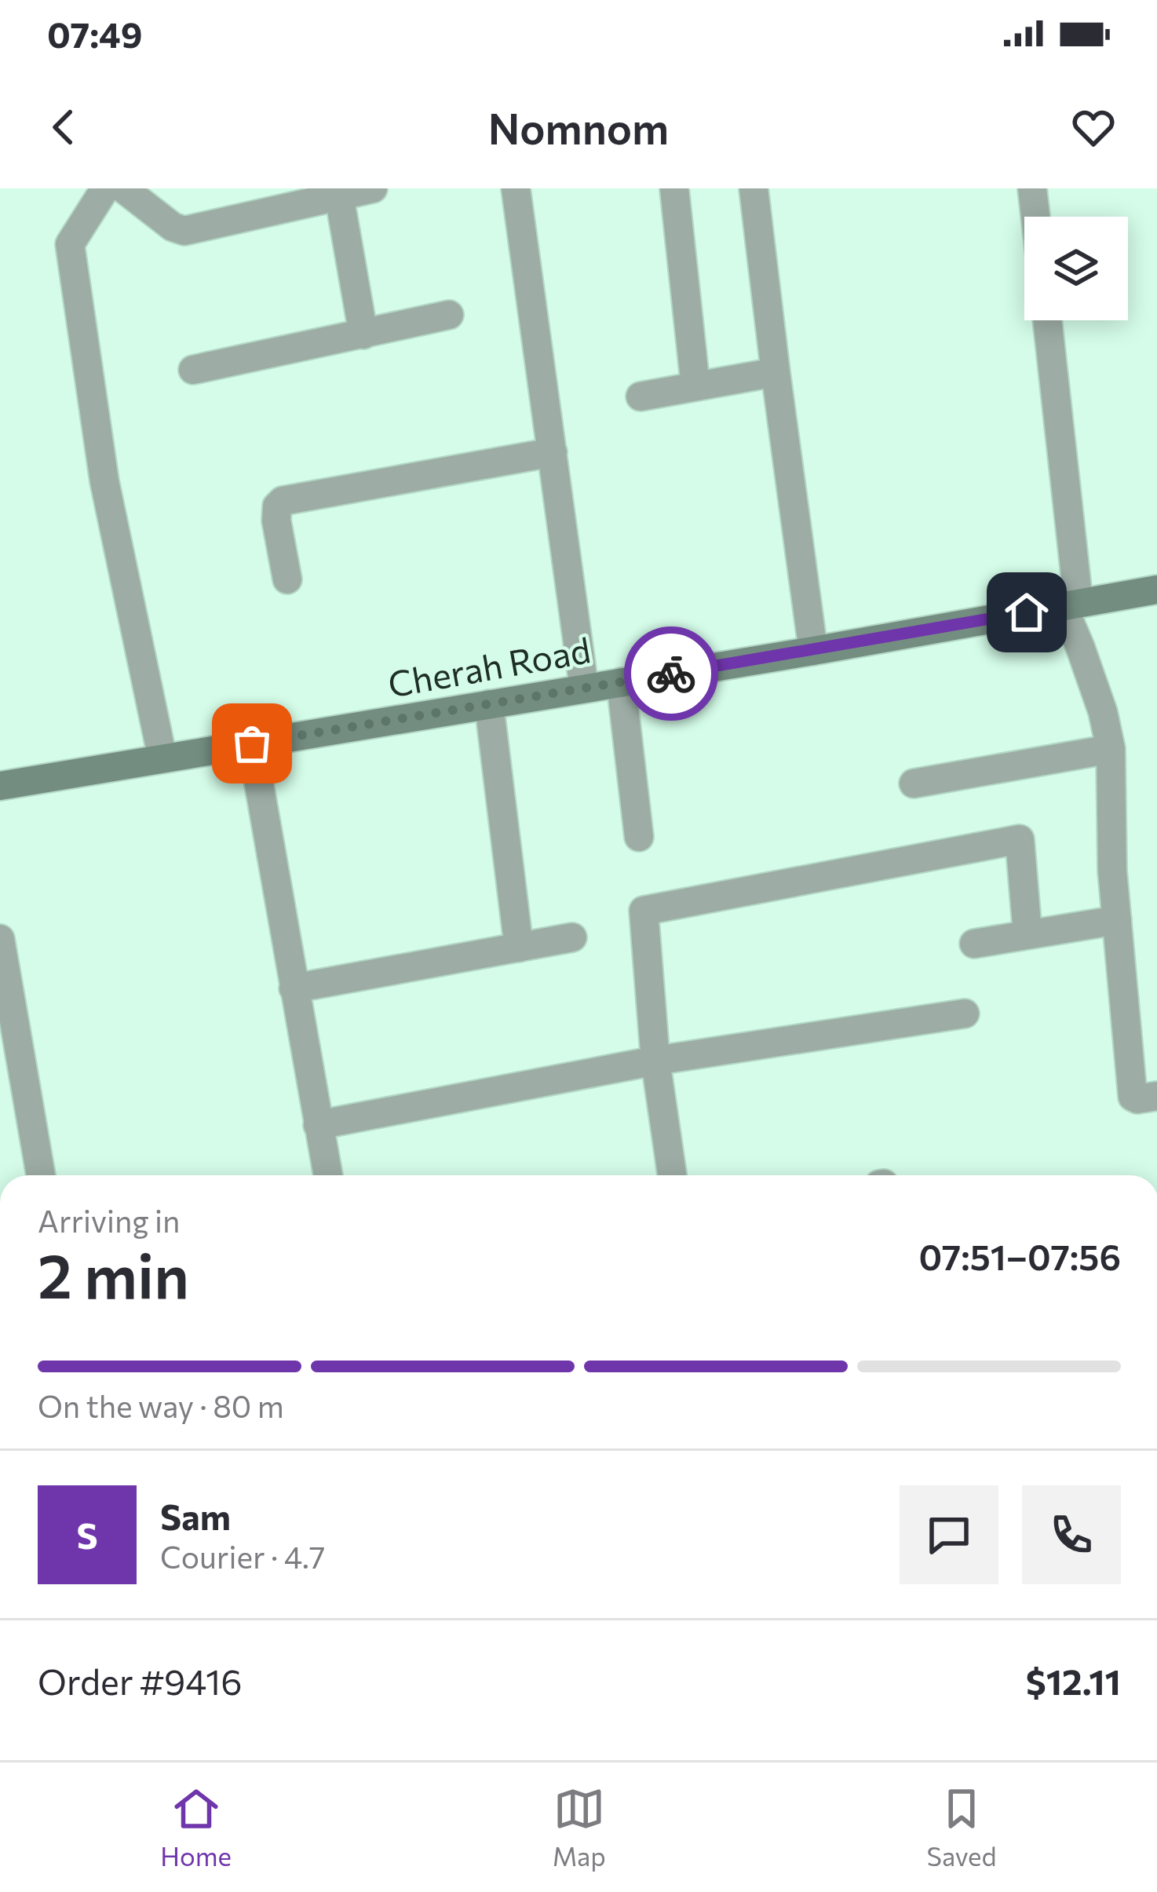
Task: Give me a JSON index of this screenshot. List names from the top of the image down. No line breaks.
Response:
{"streets":{"street":["Cherah Road"]},"page":{"status":"07:49","header":"Nomnom","heading":["2 min","Arriving in","07:51–07:56"],"panel":["Sam","Courier · 4.7","Order #9416","$12.11"],"bar":"On the way · 80 m","round":"S","tabs":["Home","Map","Saved"]}}
